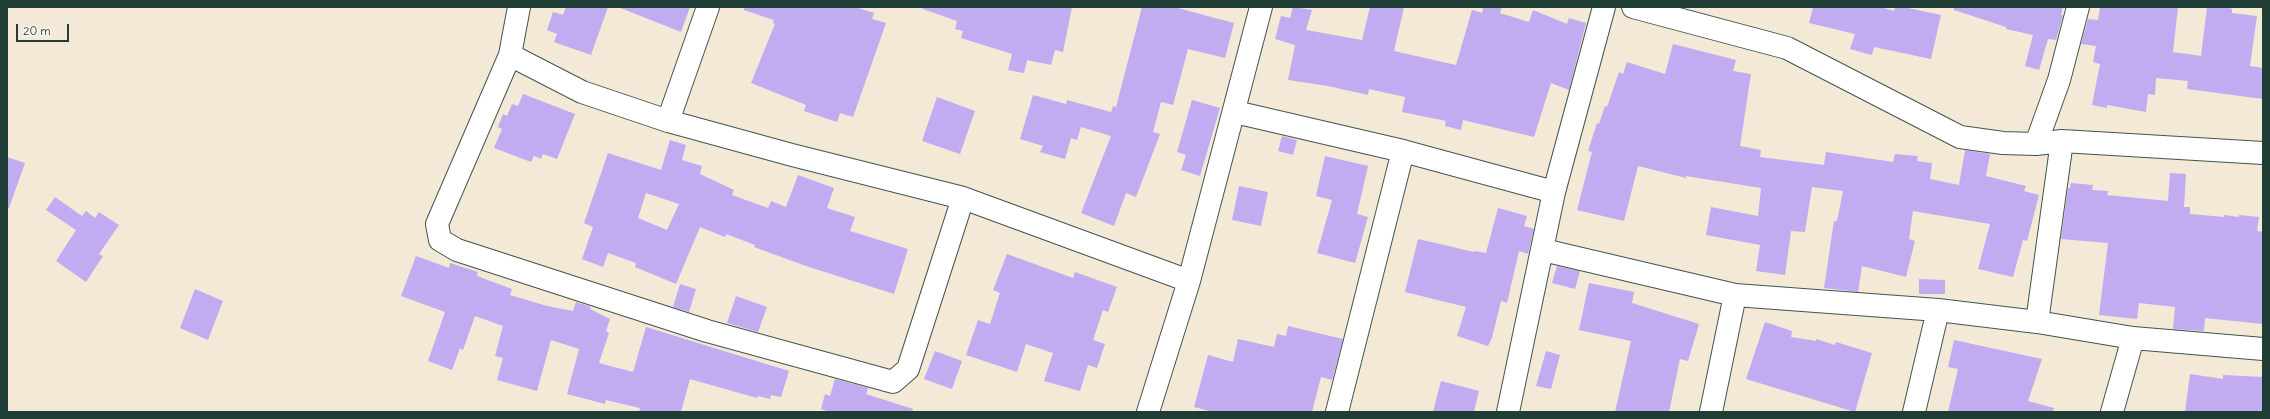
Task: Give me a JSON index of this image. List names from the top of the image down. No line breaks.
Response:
{"scale_bar":"20 m"}
